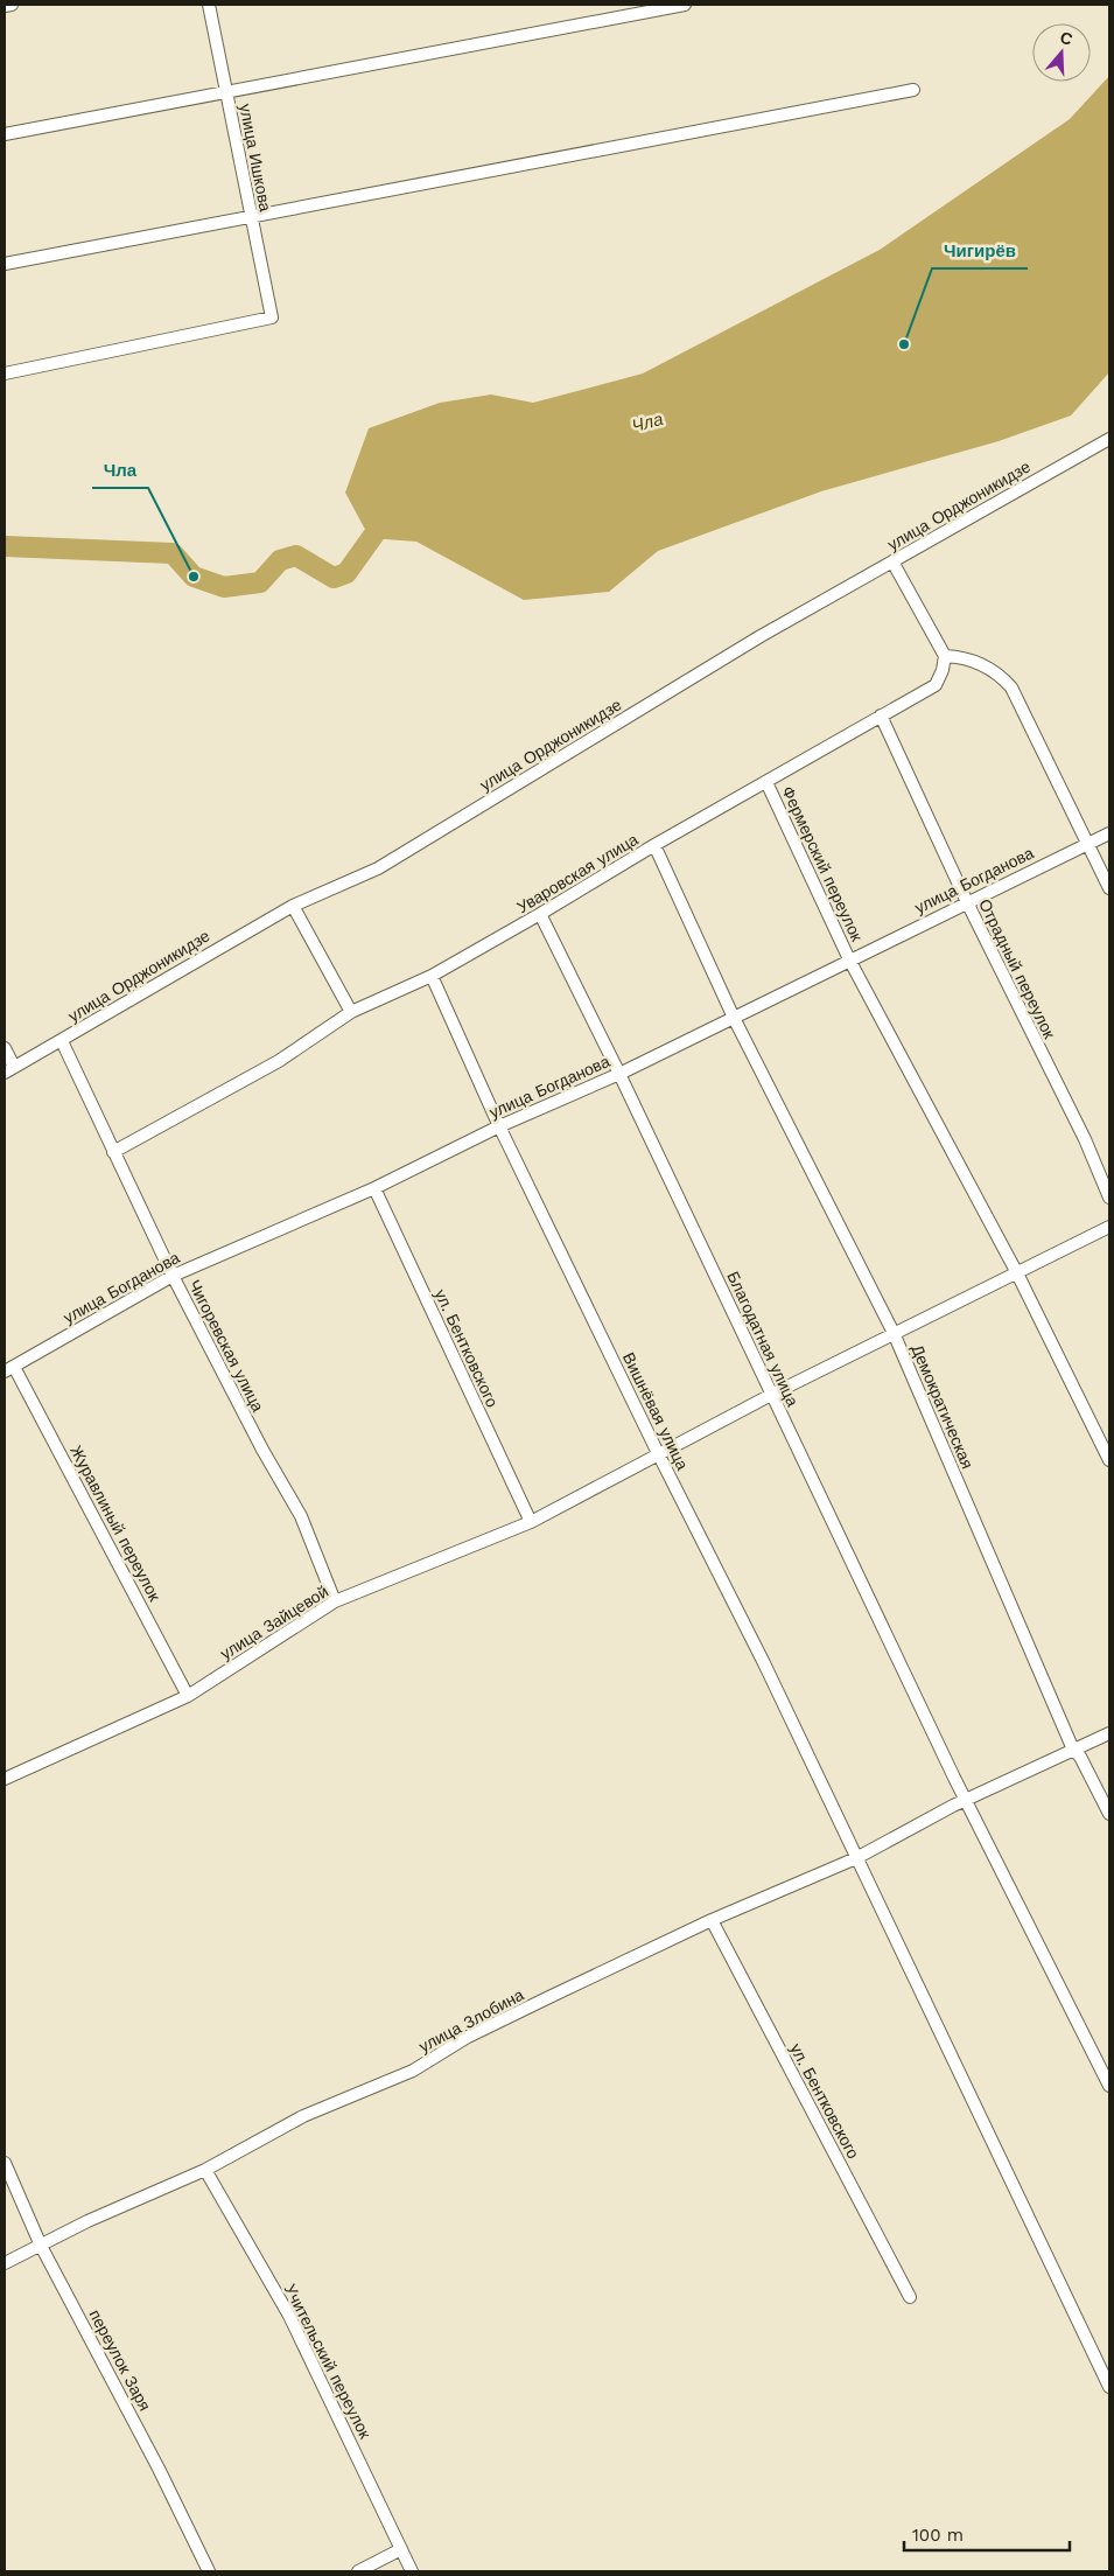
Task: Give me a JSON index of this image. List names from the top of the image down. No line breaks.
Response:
{"streets":{"street":["улица Ишкова","улица Орджоникидзе","Фермерский переулок","Уваровская улица","улица Богданова","Отрадный переулок","Благодатная улица","Чигоревская улица","ул. Бентковского","Демократическая","Вишнёвая улица","Журавлиный переулок","улица Зайцевой","улица Злобина","переулок Заря","Учительский переулок"]},"crossings":[["улица Орджоникидзе","Чигоревская улица"],["Фермерский переулок","Уваровская улица"],["Фермерский переулок","улица Богданова"],["Фермерский переулок","улица Зайцевой"],["Уваровская улица","Отрадный переулок"],["Уваровская улица","Благодатная улица"],["Уваровская улица","Чигоревская улица"],["Уваровская улица","Демократическая"],["Уваровская улица","Вишнёвая улица"],["улица Богданова","Отрадный переулок"],["улица Богданова","Благодатная улица"],["улица Богданова","Чигоревская улица"],["улица Богданова","ул. Бентковского"],["улица Богданова","Демократическая"],["улица Богданова","Вишнёвая улица"],["улица Богданова","Журавлиный переулок"],["Благодатная улица","улица Зайцевой"],["Благодатная улица","улица Злобина"],["Чигоревская улица","улица Зайцевой"],["ул. Бентковского","улица Зайцевой"],["ул. Бентковского","улица Злобина"],["Демократическая","улица Зайцевой"],["Демократическая","улица Злобина"],["Вишнёвая улица","улица Зайцевой"],["Вишнёвая улица","улица Злобина"],["Журавлиный переулок","улица Зайцевой"],["улица Злобина","переулок Заря"],["улица Злобина","Учительский переулок"]],"water":["Чла"],"places":["Чигирёв","Чла"],"scale_bar":"100 m","north":"top"}
